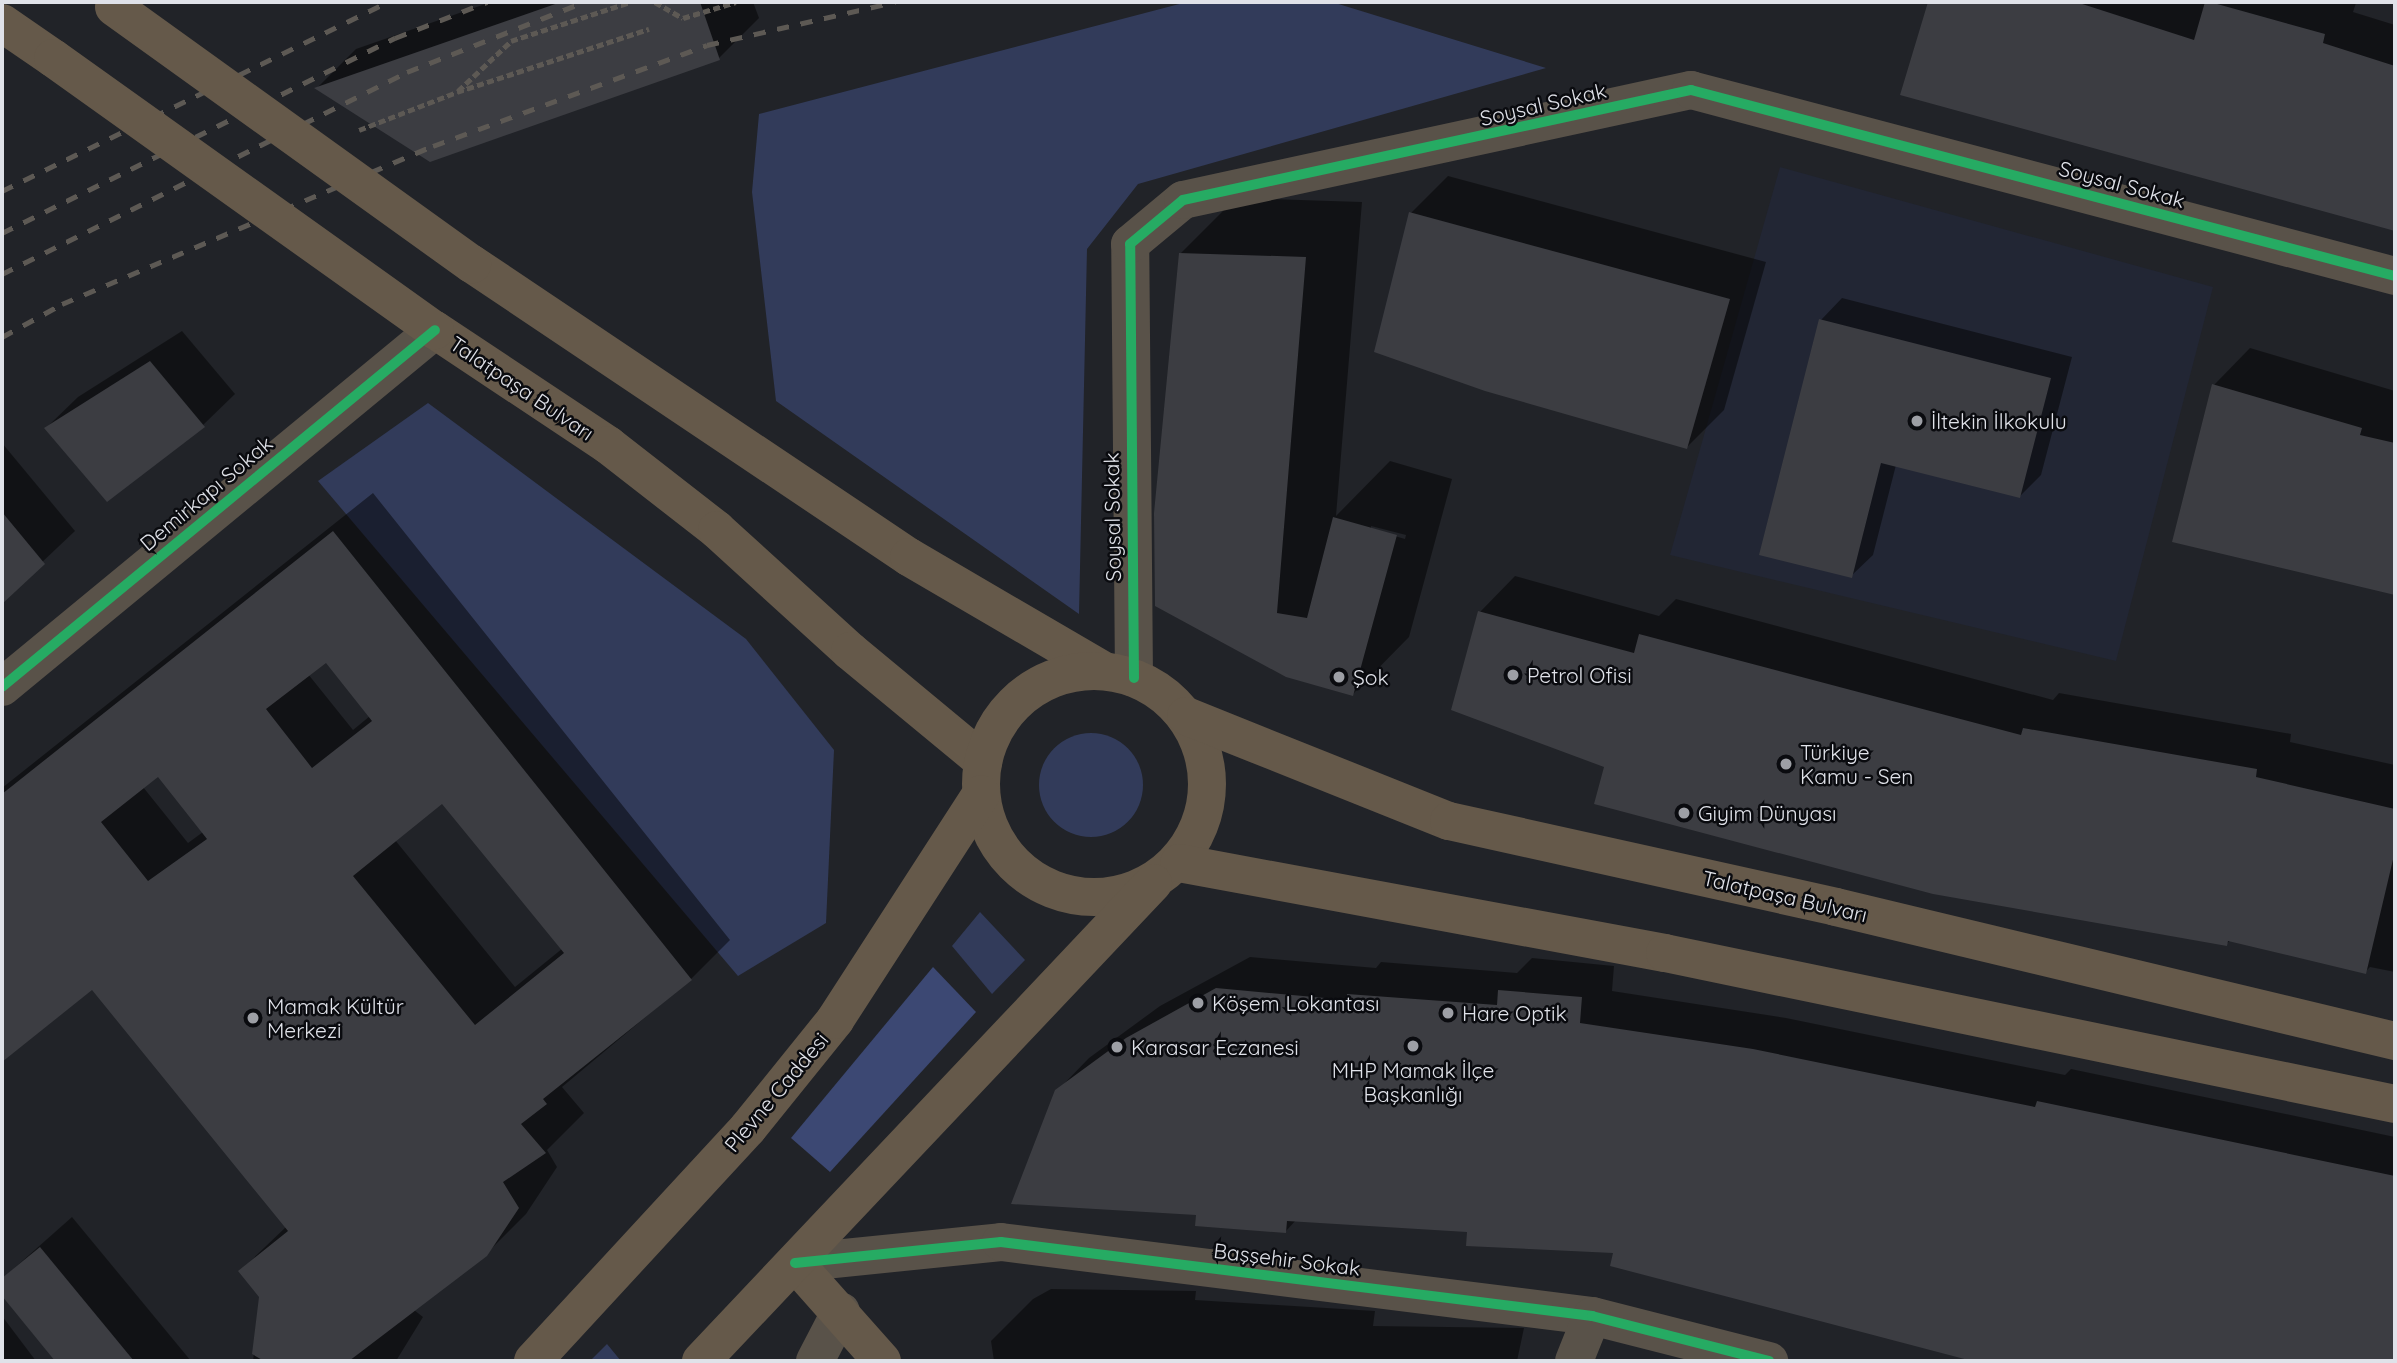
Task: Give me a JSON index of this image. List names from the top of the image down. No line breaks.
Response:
{"streets":{"main road":["Talatpaşa Bulvarı","Plevne Caddesi"],"street":["Soysal Sokak","Demirkapı Sokak","Başşehir Sokak"]},"crossings":[["Soysal Sokak","Talatpaşa Bulvarı"],["Soysal Sokak","Plevne Caddesi"],["Talatpaşa Bulvarı","Demirkapı Sokak"],["Talatpaşa Bulvarı","Plevne Caddesi"]],"places":["İltekin İlkokulu","Petrol Ofisi","Şok","Türkiye Kamu - Sen","Giyim Dünyası","Köşem Lokantası","Hare Optik","Mamak Kültür Merkezi","MHP Mamak İlçe Başkanlığı","Karasar Eczanesi"]}
